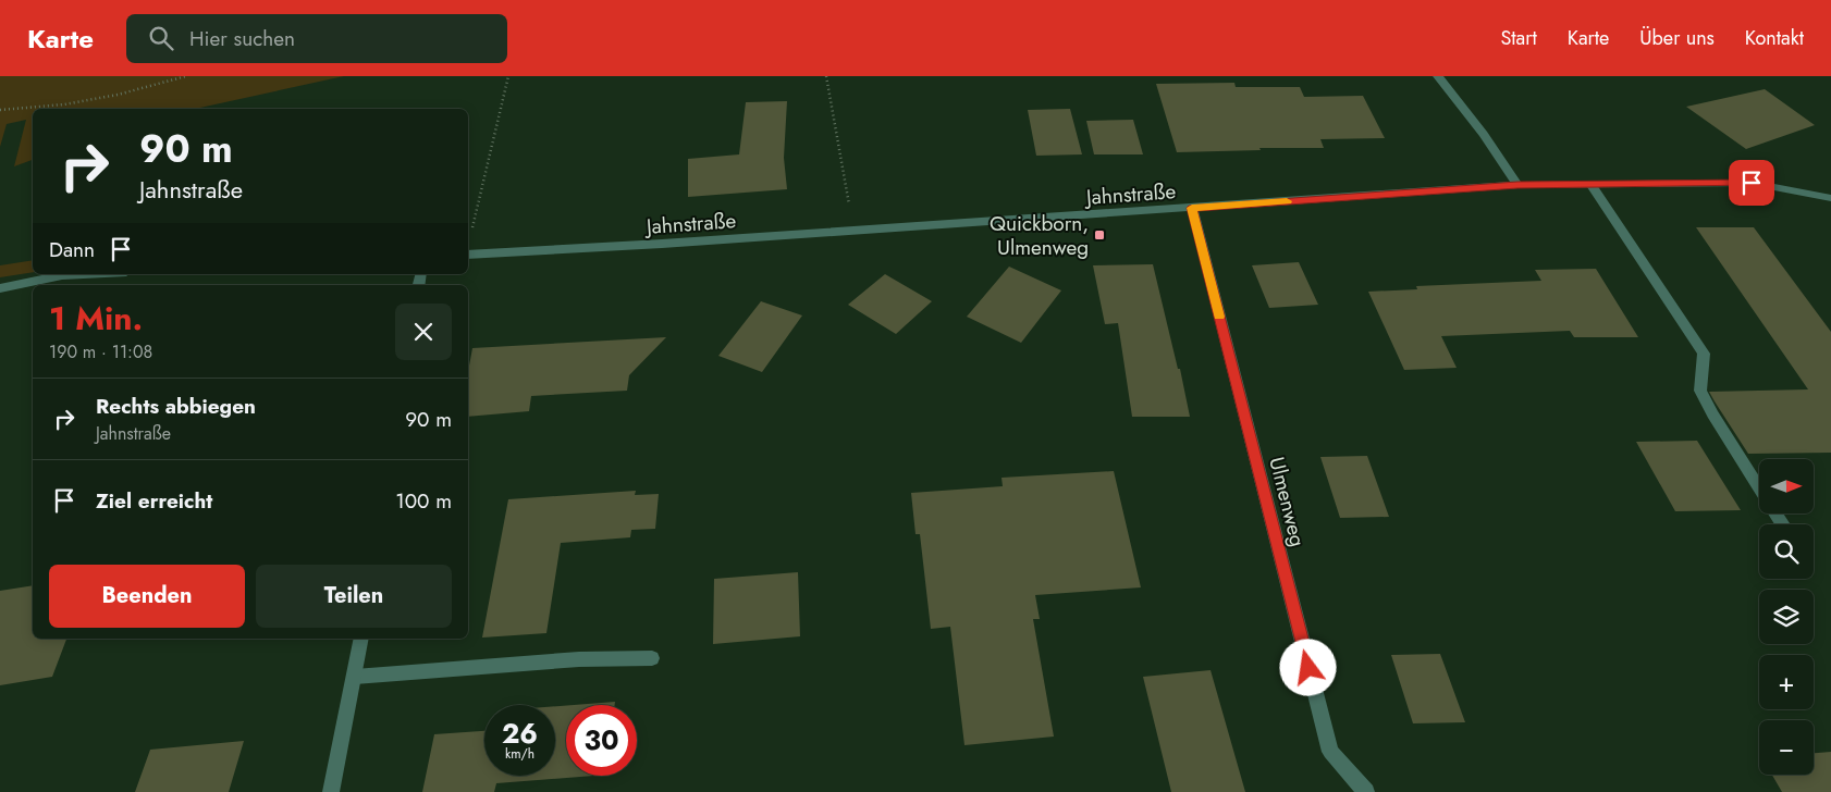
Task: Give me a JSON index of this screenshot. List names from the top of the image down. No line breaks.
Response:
{"streets":{"street":["Jahnstraße","Ulmenweg"]},"crossings":[["Jahnstraße","Ulmenweg"]],"places":{"transit":["Quickborn, Ulmenweg"]},"north":"right","page":{"header":"Karte","search":"Hier suchen","nav":["Start","Karte","Über uns","Kontakt"],"turn":["90 m","Jahnstraße"],"then":"Dann","heading":["1 Min.","190 m · 11:08"],"list":[{"name":"Rechts abbiegen","note":"Jahnstraße","value":"90 m"},{"name":"Ziel erreicht","value":"100 m"}],"map_buttons":["+","−"],"buttons":["Beenden","Teilen"],"speed":"26 km/h","limit":"30"}}
